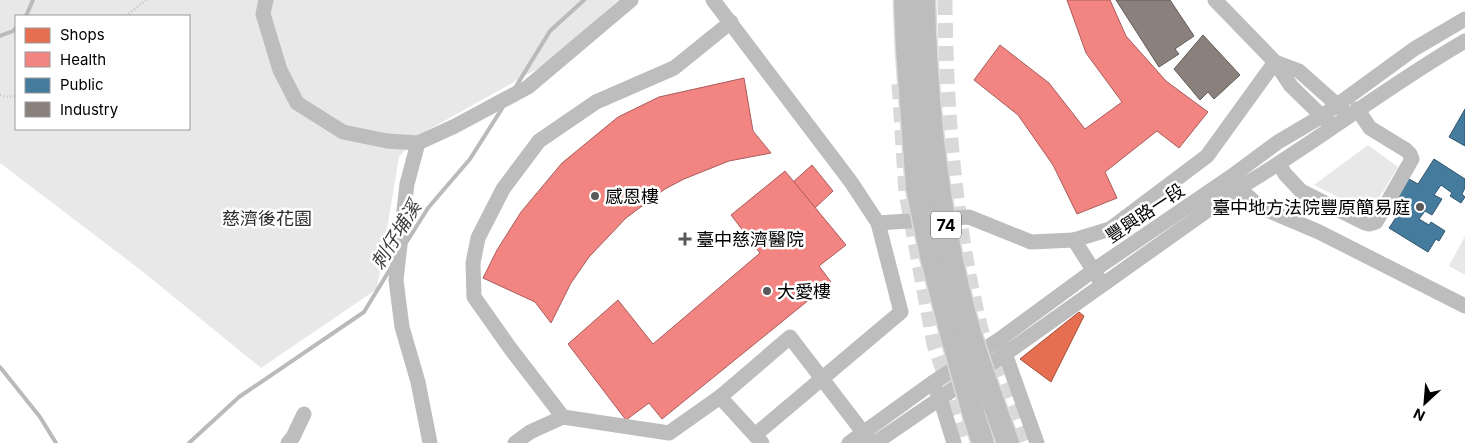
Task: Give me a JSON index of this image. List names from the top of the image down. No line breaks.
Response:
{"streets":{"highway":["74"],"street":["豐興路一段"]},"water":["刺仔埔溪"],"parks":["慈濟後花園"],"places":{"other":["感恩樓","臺中地方法院豐原簡易庭","大愛樓"],"health":["臺中慈濟醫院"]},"legend":["Shops","Health","Public","Industry"],"north":"bottom left"}
